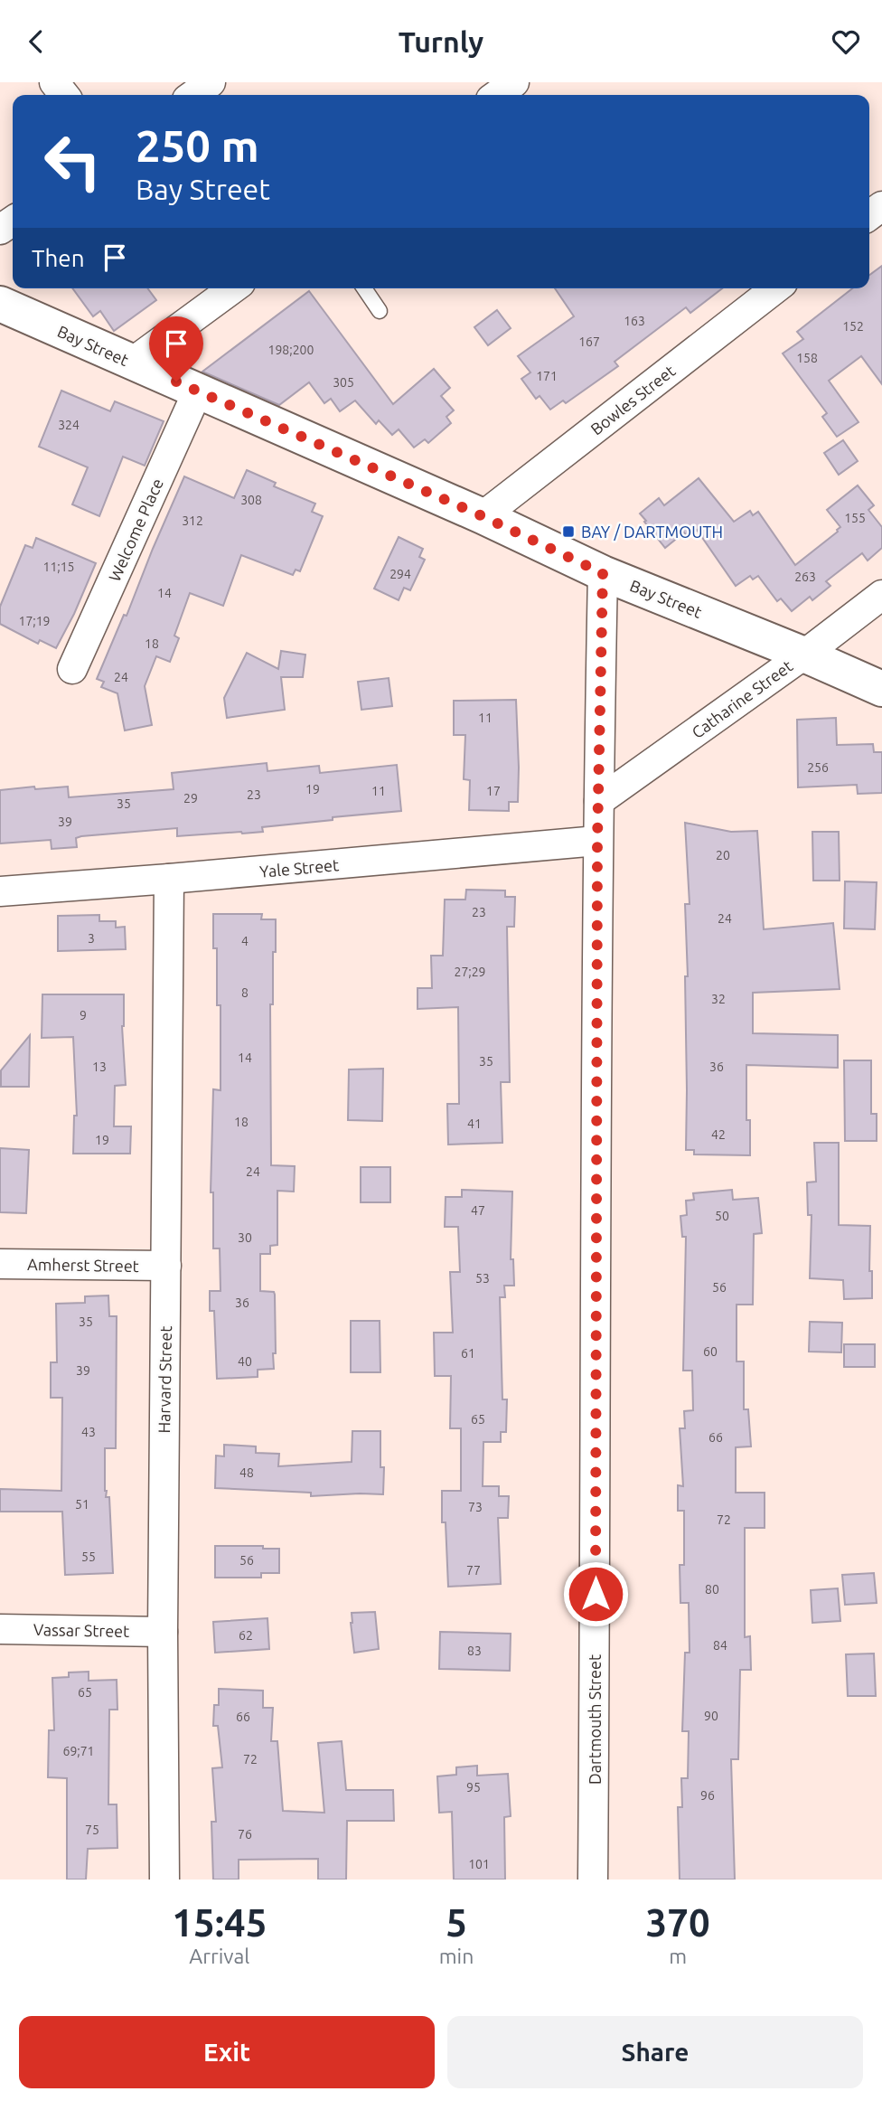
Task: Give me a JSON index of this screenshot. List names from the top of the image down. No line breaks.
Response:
{"streets":{"main road":["Bay Street"],"street":["Bowles Street","Welcome Place","Catharine Street","Yale Street","Amherst Street","Harvard Street","Vassar Street","Dartmouth Street"]},"crossings":[["Bay Street","Bowles Street"],["Bay Street","Welcome Place"],["Bay Street","Catharine Street"],["Bay Street","Dartmouth Street"],["Catharine Street","Dartmouth Street"],["Yale Street","Harvard Street"],["Yale Street","Dartmouth Street"],["Amherst Street","Harvard Street"],["Harvard Street","Vassar Street"]],"places":{"transit":["BAY / DARTMOUTH"]},"house_numbers":["163","152","167","198;200","158","171","305","324","308","155","312","11;15","294","263","14","17;19","18","24","11","256","19","11","17","23","29","35","39","20","23","24","3","4","27;29","8","32","9","14","35","13","36","18","41","42","19","24","47","50","30","53","56","36","35","60","61","40","39","65","43","66","48","51","73","72","55","56","77","80","62","84","83","65","90","66","69;71","72","95","96","75","76","101"],"page":{"header":"Turnly","turn":["250 m","Bay Street"],"then":"Then","eta":["15:45","Arrival","5","min","370","m"],"buttons":["Exit","Share"]}}
